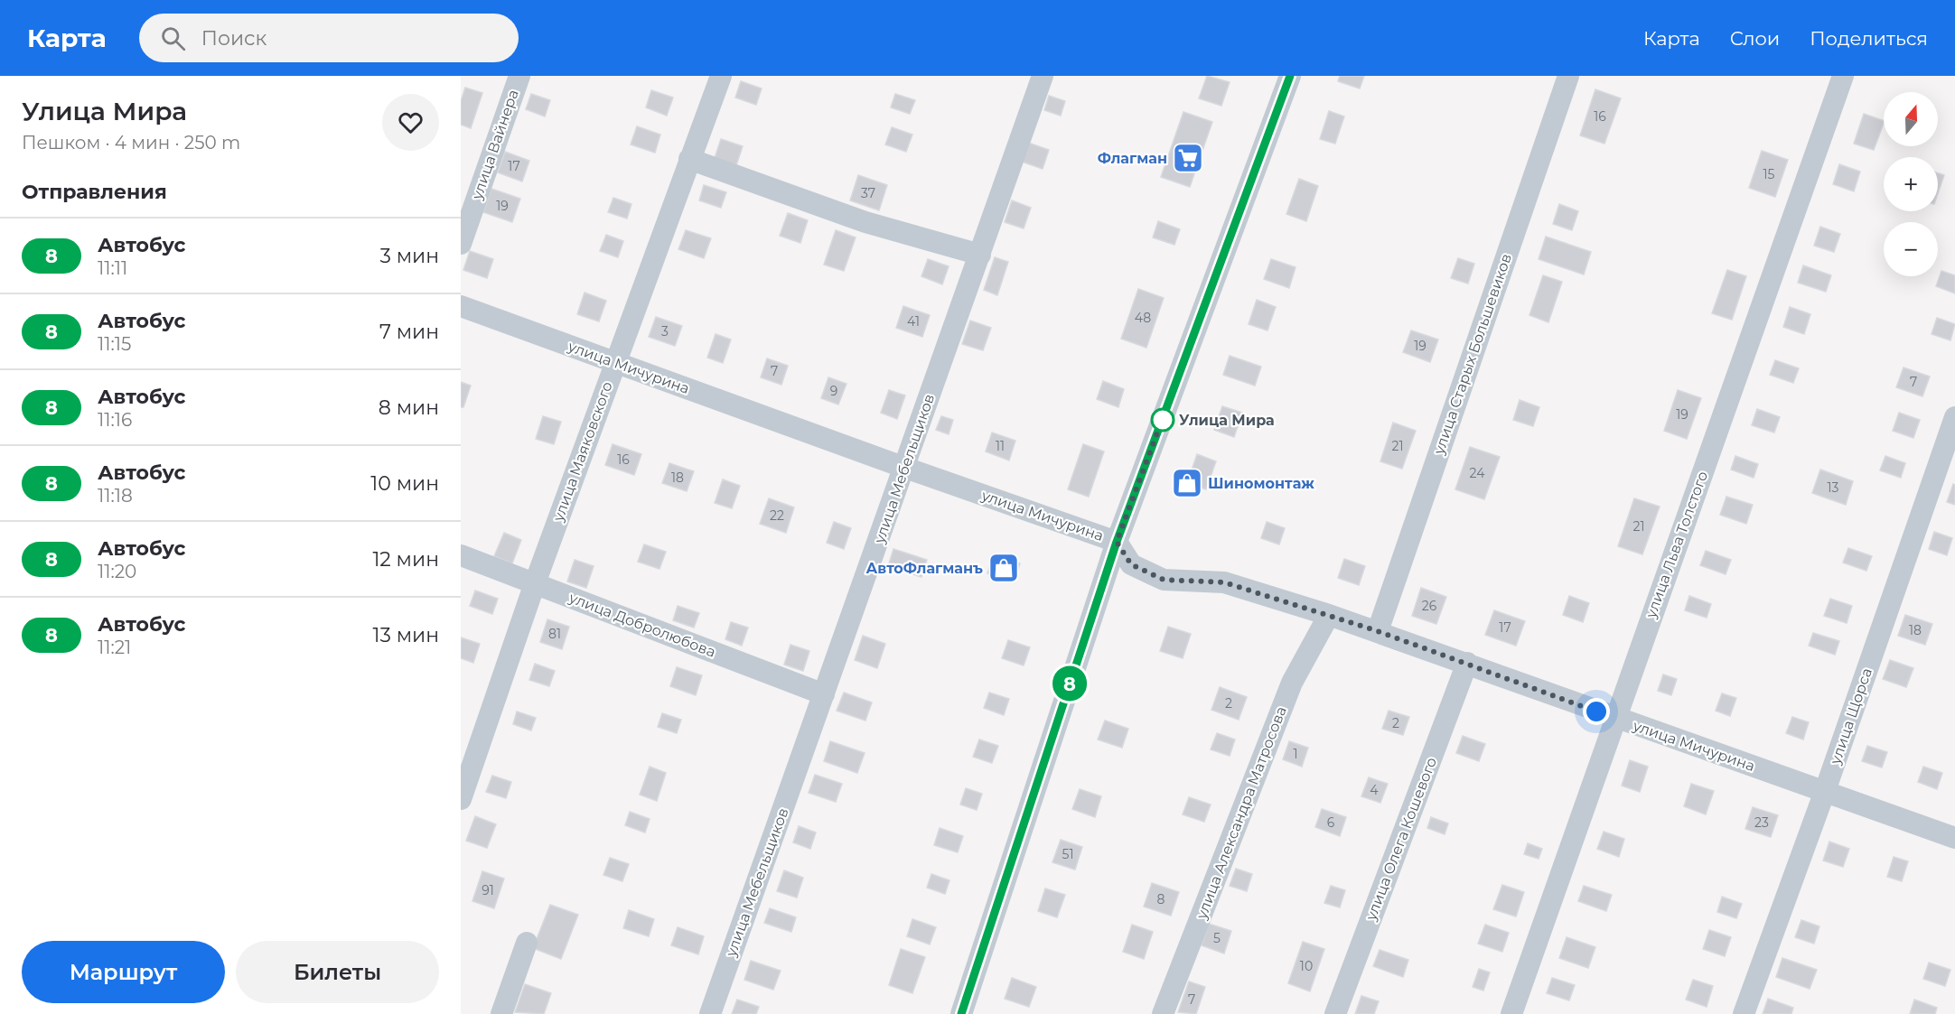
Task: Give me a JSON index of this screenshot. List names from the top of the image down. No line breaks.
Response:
{"streets":{"street":["улица Вайнера","улица Старых Большевиков","улица Мичурина","улица Маяковского","улица Мебельщиков","улица Льва Толстого","улица Добролюбова","улица Щорса","улица Александра Матросова","улица Олега Кошевого"]},"crossings":[["улица Старых Большевиков","улица Мичурина"],["улица Мичурина","улица Маяковского"],["улица Мичурина","улица Мебельщиков"],["улица Мичурина","улица Льва Толстого"],["улица Мичурина","улица Щорса"],["улица Мичурина","улица Александра Матросова"],["улица Мичурина","улица Олега Кошевого"],["улица Маяковского","улица Добролюбова"],["улица Мебельщиков","улица Добролюбова"]],"places":{"supermarket":["Флагман"],"other":["Улица Мира"],"shop":["Шиномонтаж","АвтоФлагманъ"]},"lines":["bus line 8"],"house_numbers":["16","17","15","37","19","48","41","3","19","7","7","9","19","11","21","16","24","18","13","22","21","26","17","18","81","2","2","1","4","6","23","51","91","8","5","10","7"],"north":"top","page":{"header":"Карта","search":"Поиск","nav":["Карта","Слои","Поделиться"],"heading":[["Улица Мира","Пешком · 4 мин · 250 m"],"Отправления"],"on_map":"8","map_buttons":["+","−"],"list":[{"mark":"8","name":"Автобус","note":"11:11","value":"3 мин"},{"mark":"8","name":"Автобус","note":"11:15","value":"7 мин"},{"mark":"8","name":"Автобус","note":"11:16","value":"8 мин"},{"mark":"8","name":"Автобус","note":"11:18","value":"10 мин"},{"mark":"8","name":"Автобус","note":"11:20","value":"12 мин"},{"mark":"8","name":"Автобус","note":"11:21","value":"13 мин"}],"buttons":["Маршрут","Билеты"]}}
